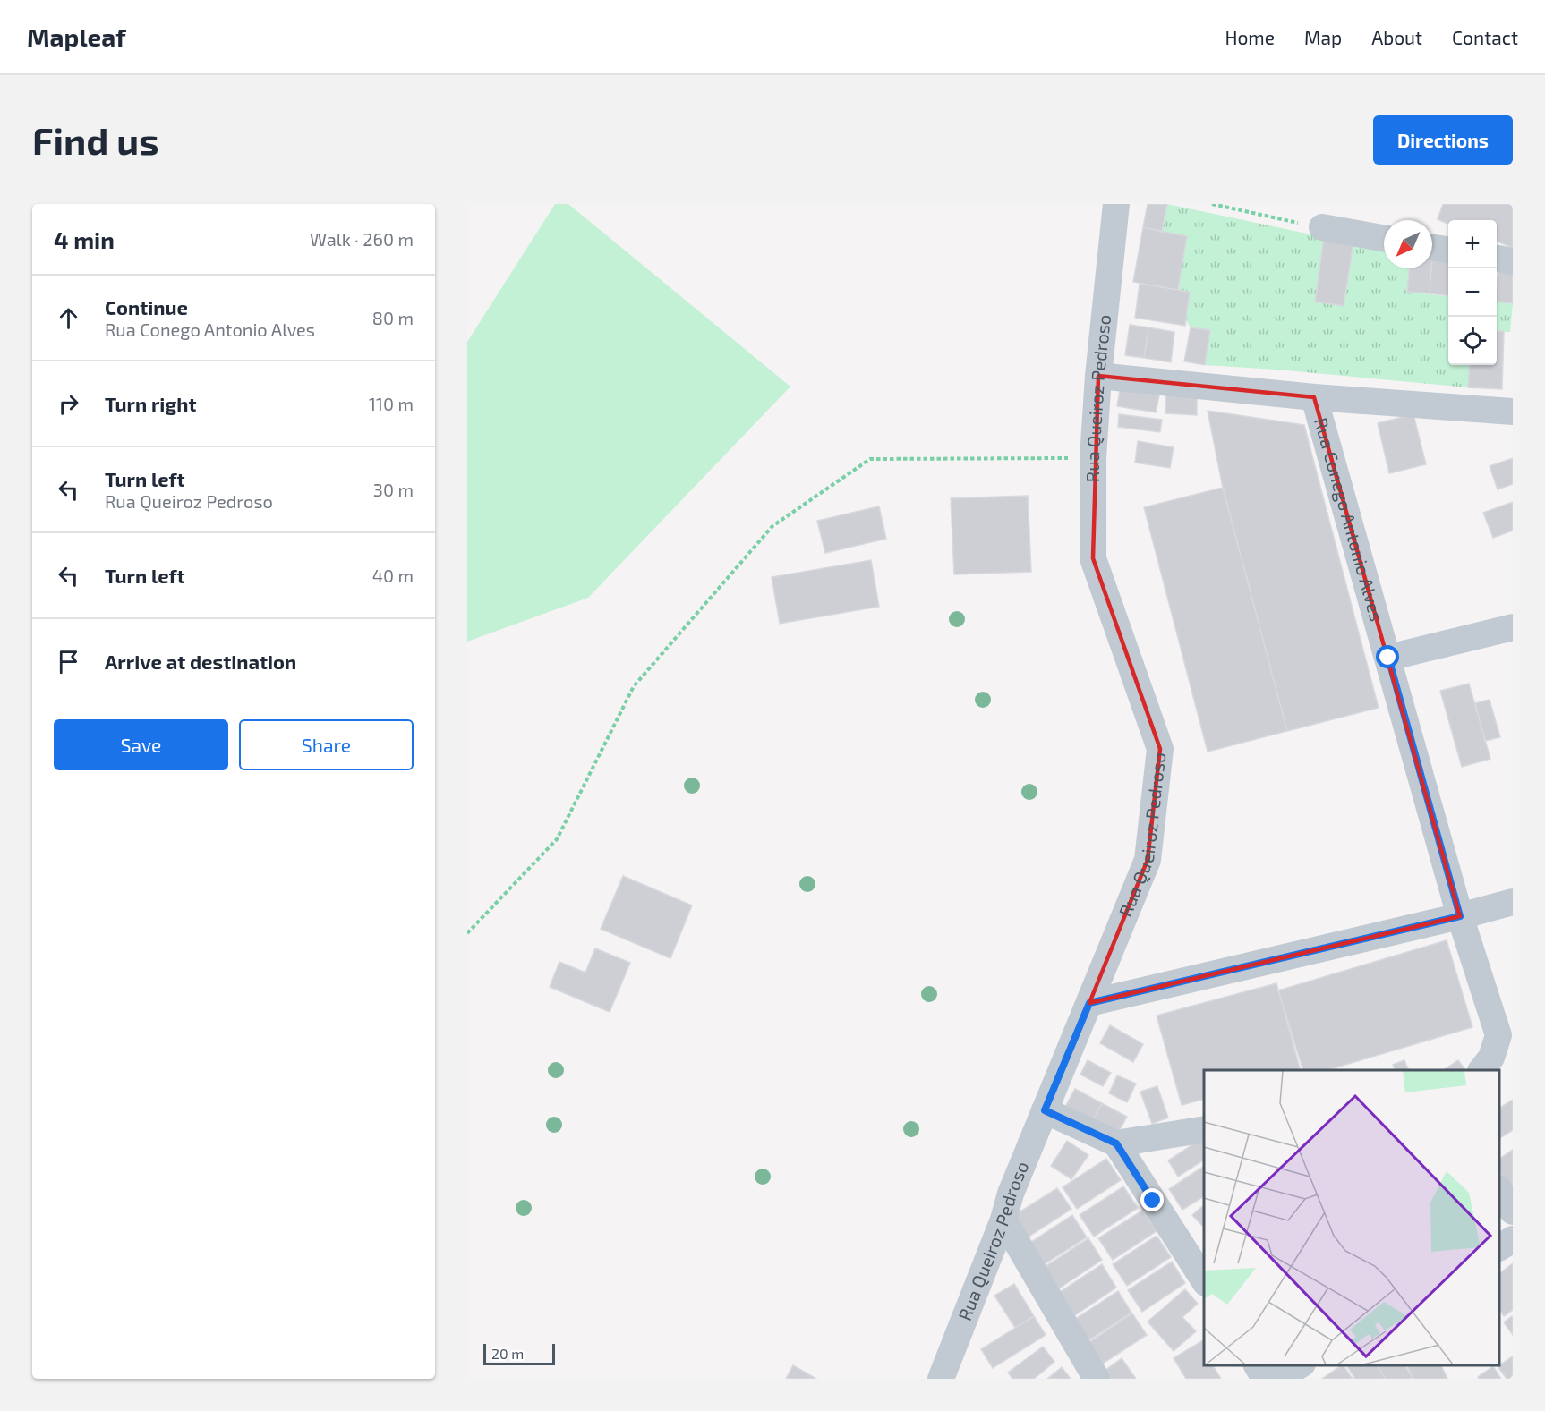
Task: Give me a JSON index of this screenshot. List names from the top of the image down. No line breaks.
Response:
{"streets":{"street":["Rua Queiroz Pedroso","Rua Conego Antonio Alves"]},"scale_bar":"20 m","north":"bottom left","page":{"header":"Mapleaf","nav":["Home","Map","About","Contact"],"buttons":["Directions",["Save","Share"]],"title":"Find us","heading":["4 min","Walk · 260 m"],"map_buttons":["+","−"],"list":[["Continue","Rua Conego Antonio Alves","80 m"],["Turn right","110 m"],["Turn left","Rua Queiroz Pedroso","30 m"],["Turn left","40 m"],"Arrive at destination"],"scale":"20 m"}}
